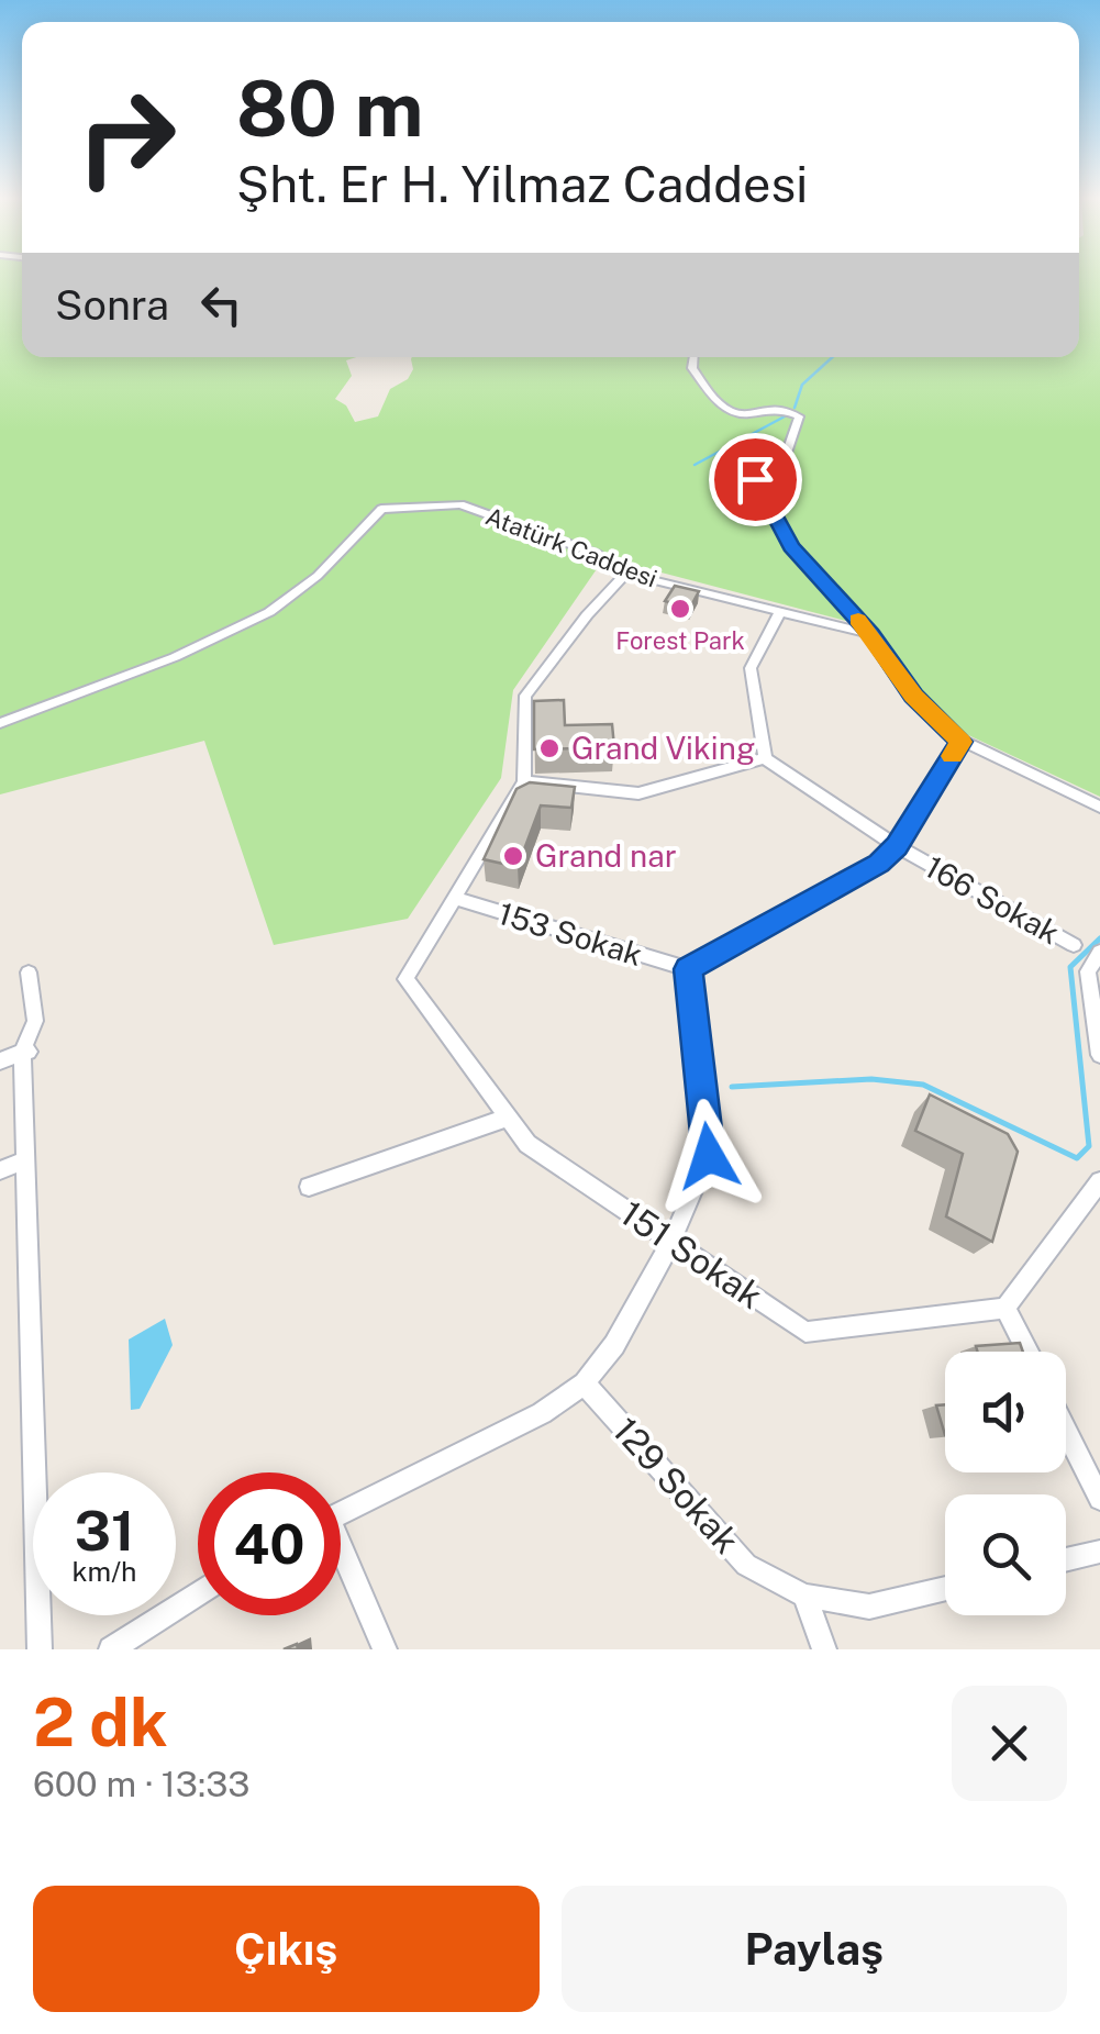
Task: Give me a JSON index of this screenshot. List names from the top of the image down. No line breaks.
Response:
{"streets":{"street":["Atatürk Caddesi","166 Sokak","153 Sokak","151 Sokak","129 Sokak"]},"crossings":[["153 Sokak","151 Sokak"]],"places":["Forest Park","Grand Viking","Grand nar"],"page":{"turn":["80 m","Şht. Er H. Yilmaz Caddesi"],"then":"Sonra","speed":"31 km/h","limit":"40","heading":["2 dk","600 m · 13:33"],"buttons":["Çıkış","Paylaş"]}}
